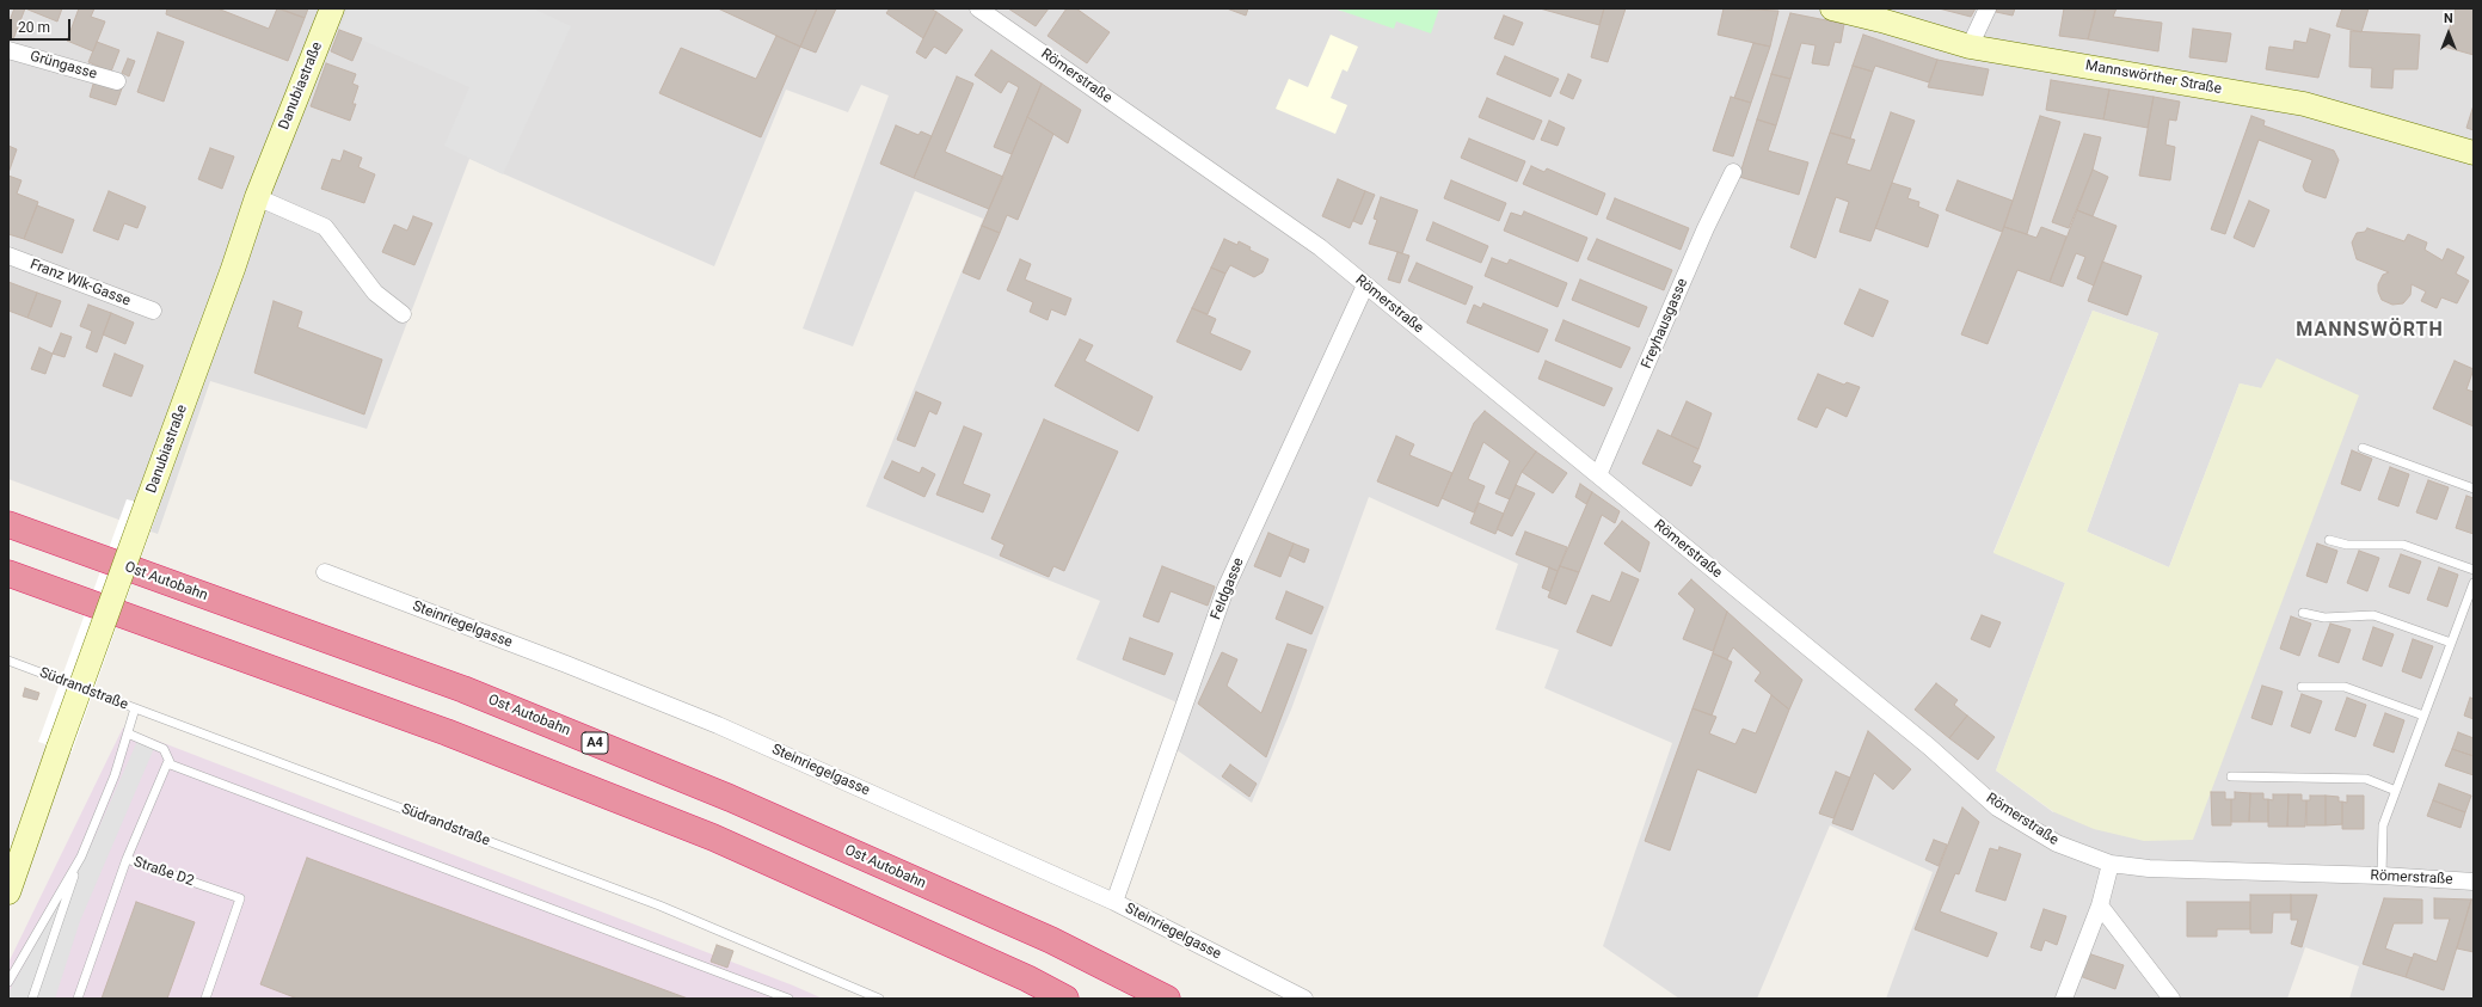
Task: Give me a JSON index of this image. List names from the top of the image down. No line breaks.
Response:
{"streets":{"highway":["Ost Autobahn","A4"],"street":["Grüngasse","Römerstraße","Mannswörther Straße","Danubiastraße","Franz Wlk-Gasse","Freyhausgasse","Feldgasse","Steinriegelgasse"],"lane":["Südrandstraße","Straße D2"]},"crossings":[["Römerstraße","Freyhausgasse"],["Römerstraße","Feldgasse"],["Feldgasse","Steinriegelgasse"]],"districts":["MANNSWÖRTH"],"scale_bar":"20 m","north":"top"}
